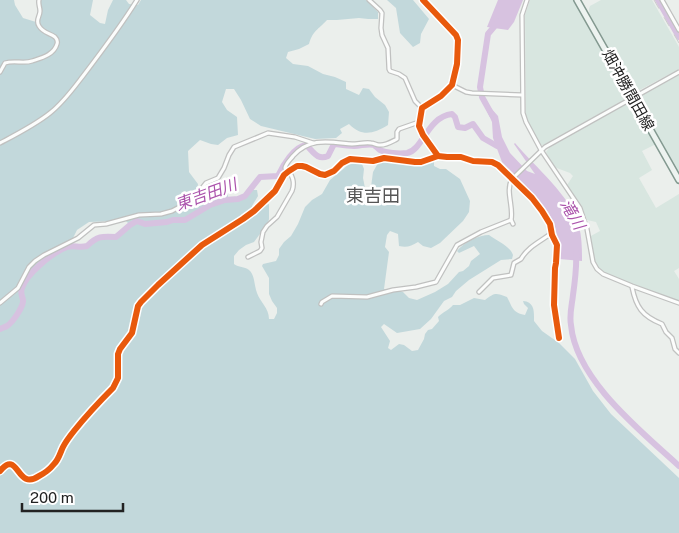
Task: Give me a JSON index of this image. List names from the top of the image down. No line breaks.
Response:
{"streets":{"main road":["畑沖勝間田線"]},"districts":["東吉田"],"water":["東吉田川","滝川"],"scale_bar":"200 m"}
